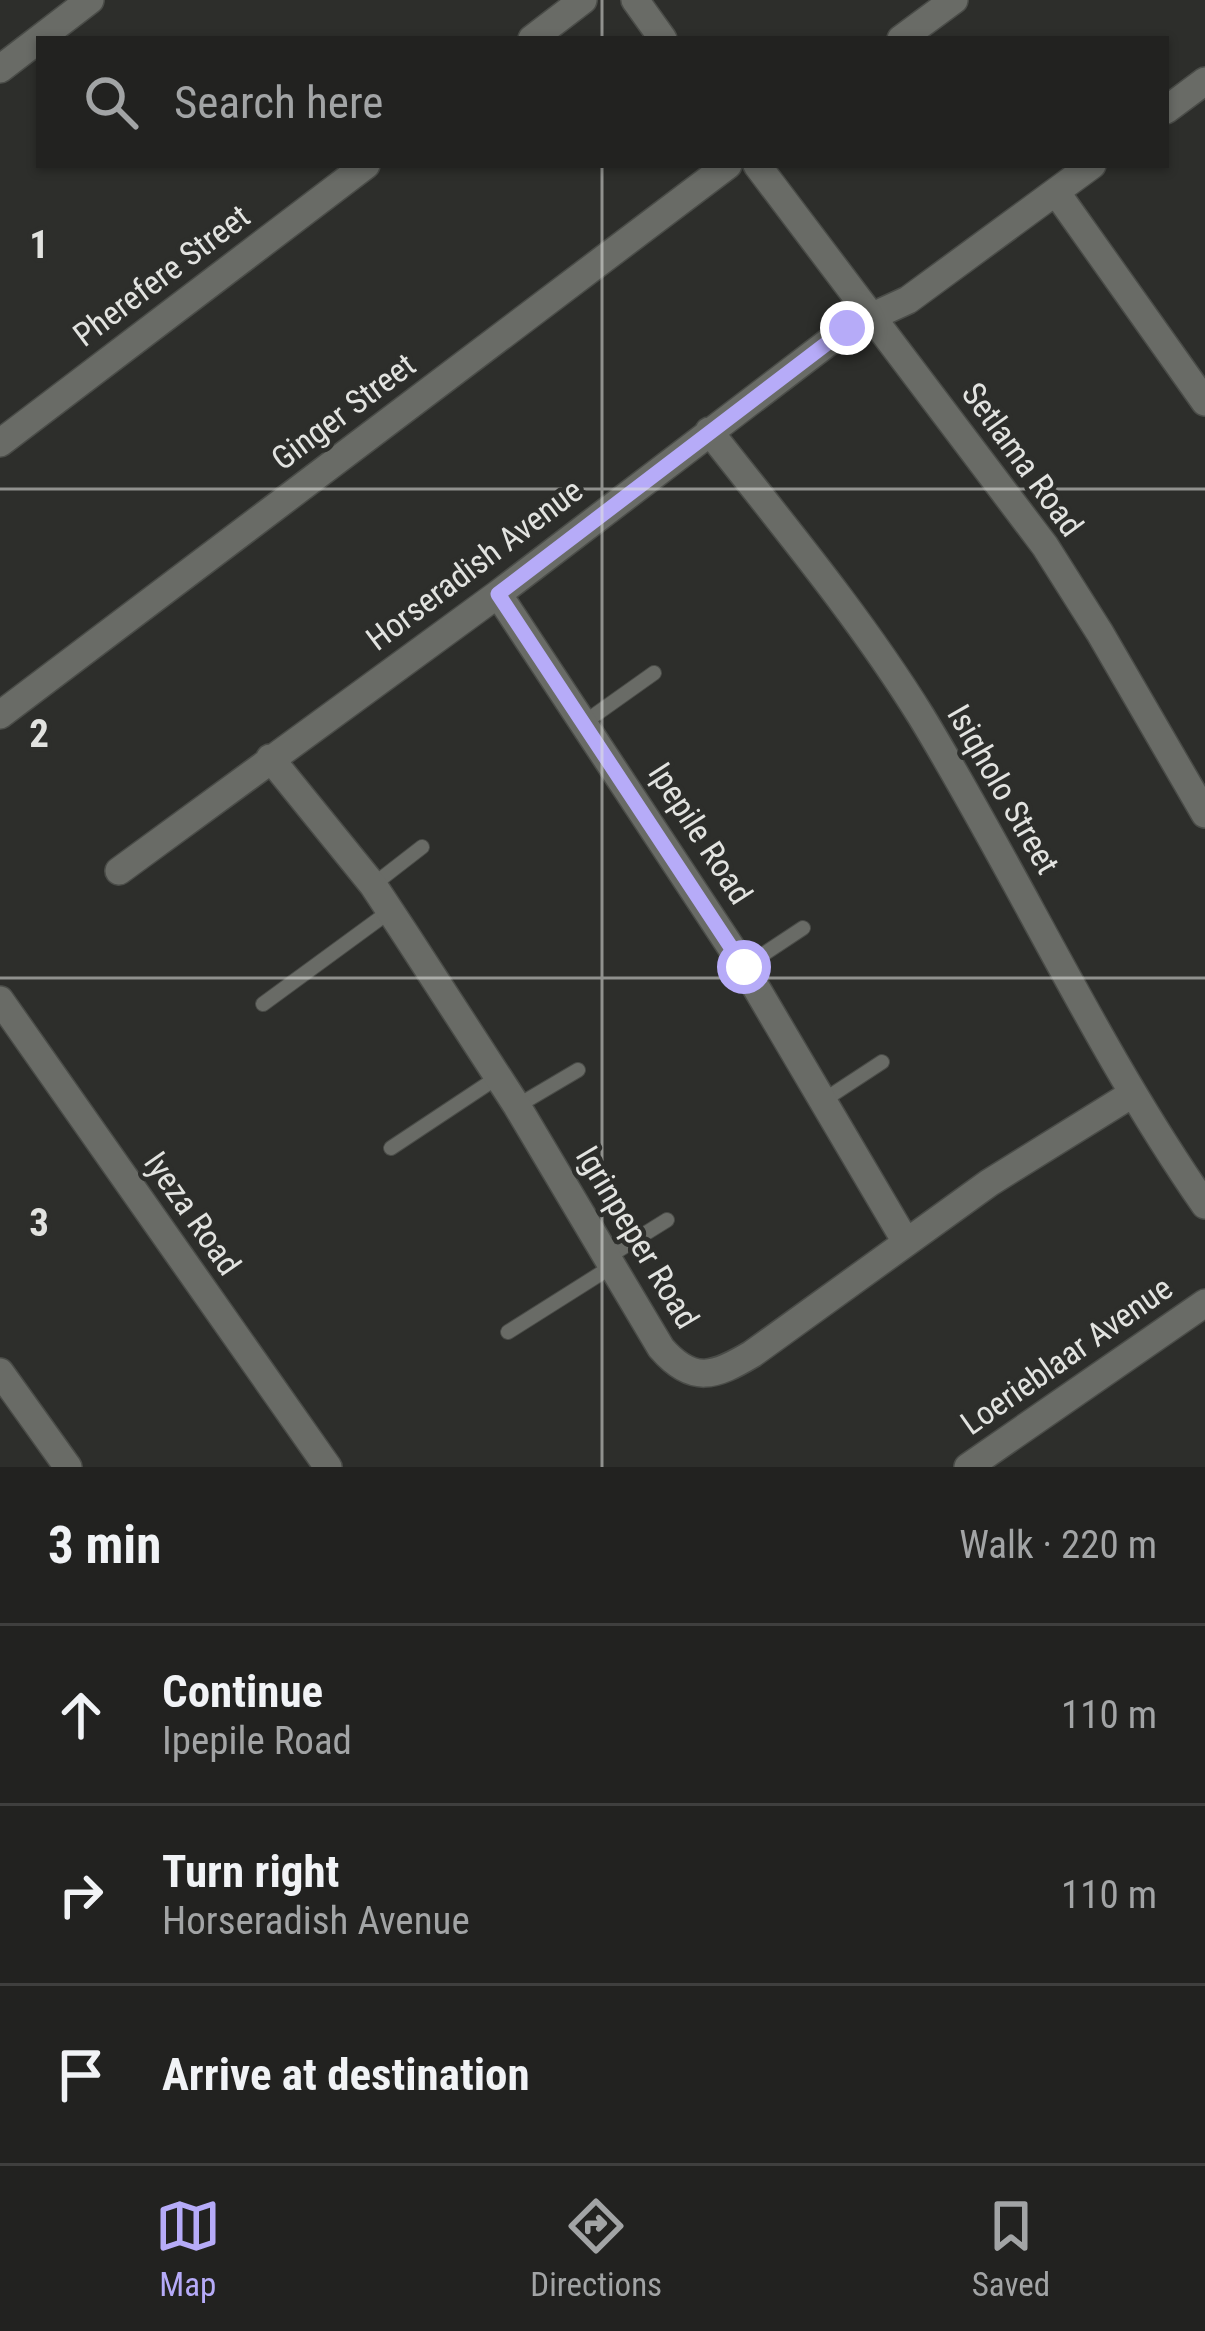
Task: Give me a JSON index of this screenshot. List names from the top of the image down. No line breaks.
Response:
{"streets":{"street":["Pherefere Street","Ginger Street","Setlama Road","Horseradish Avenue","Isiqholo Street","Ipepile Road","Iyeza Road","Igrinpeper Road","Loerieblaar Avenue"]},"crossings":[["Setlama Road","Horseradish Avenue"],["Horseradish Avenue","Isiqholo Street"],["Horseradish Avenue","Ipepile Road"],["Horseradish Avenue","Igrinpeper Road"],["Isiqholo Street","Igrinpeper Road"],["Ipepile Road","Igrinpeper Road"]],"page":{"search":"Search here","heading":["3 min","Walk · 220 m"],"list":[["Continue","Ipepile Road","110 m"],["Turn right","Horseradish Avenue","110 m"],"Arrive at destination"],"nav":["Map","Directions","Saved"]},"grid":{"rows":["1","2","3"]}}
